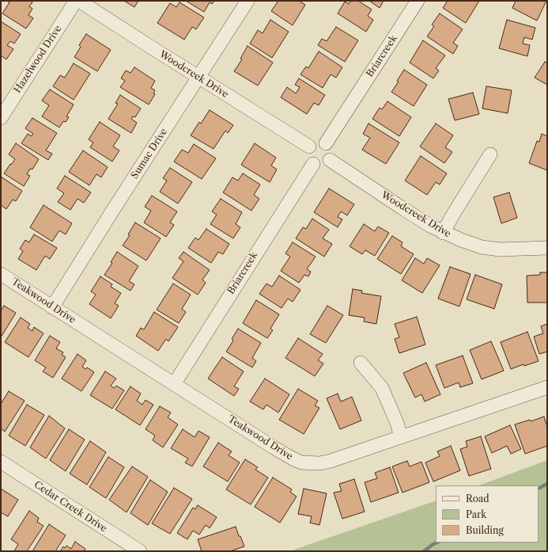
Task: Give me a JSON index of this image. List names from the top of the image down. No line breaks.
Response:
{"streets":{"street":["Briarcreek","Hazelwood Drive","Woodcreek Drive","Sumac Drive","Teakwood Drive","Cedar Creek Drive"]},"crossings":[["Briarcreek","Woodcreek Drive"],["Briarcreek","Teakwood Drive"],["Woodcreek Drive","Sumac Drive"],["Sumac Drive","Teakwood Drive"]],"legend":["Road","Park","Building"]}
